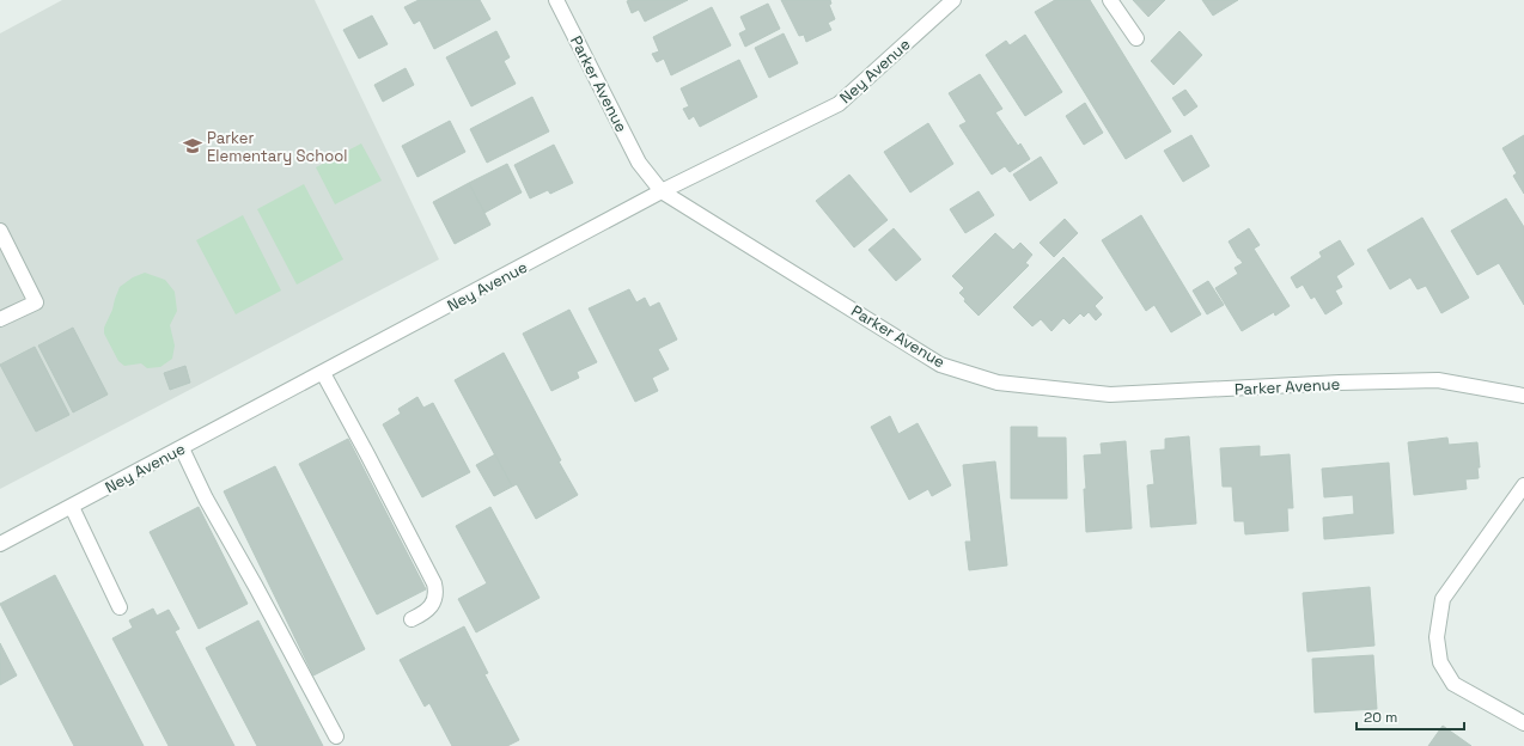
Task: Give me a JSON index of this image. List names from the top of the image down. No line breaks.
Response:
{"streets":{"street":["Ney Avenue","Parker Avenue"]},"crossings":[["Ney Avenue","Parker Avenue"]],"places":{"school or university":["Parker Elementary School"]},"scale_bar":"20 m"}
